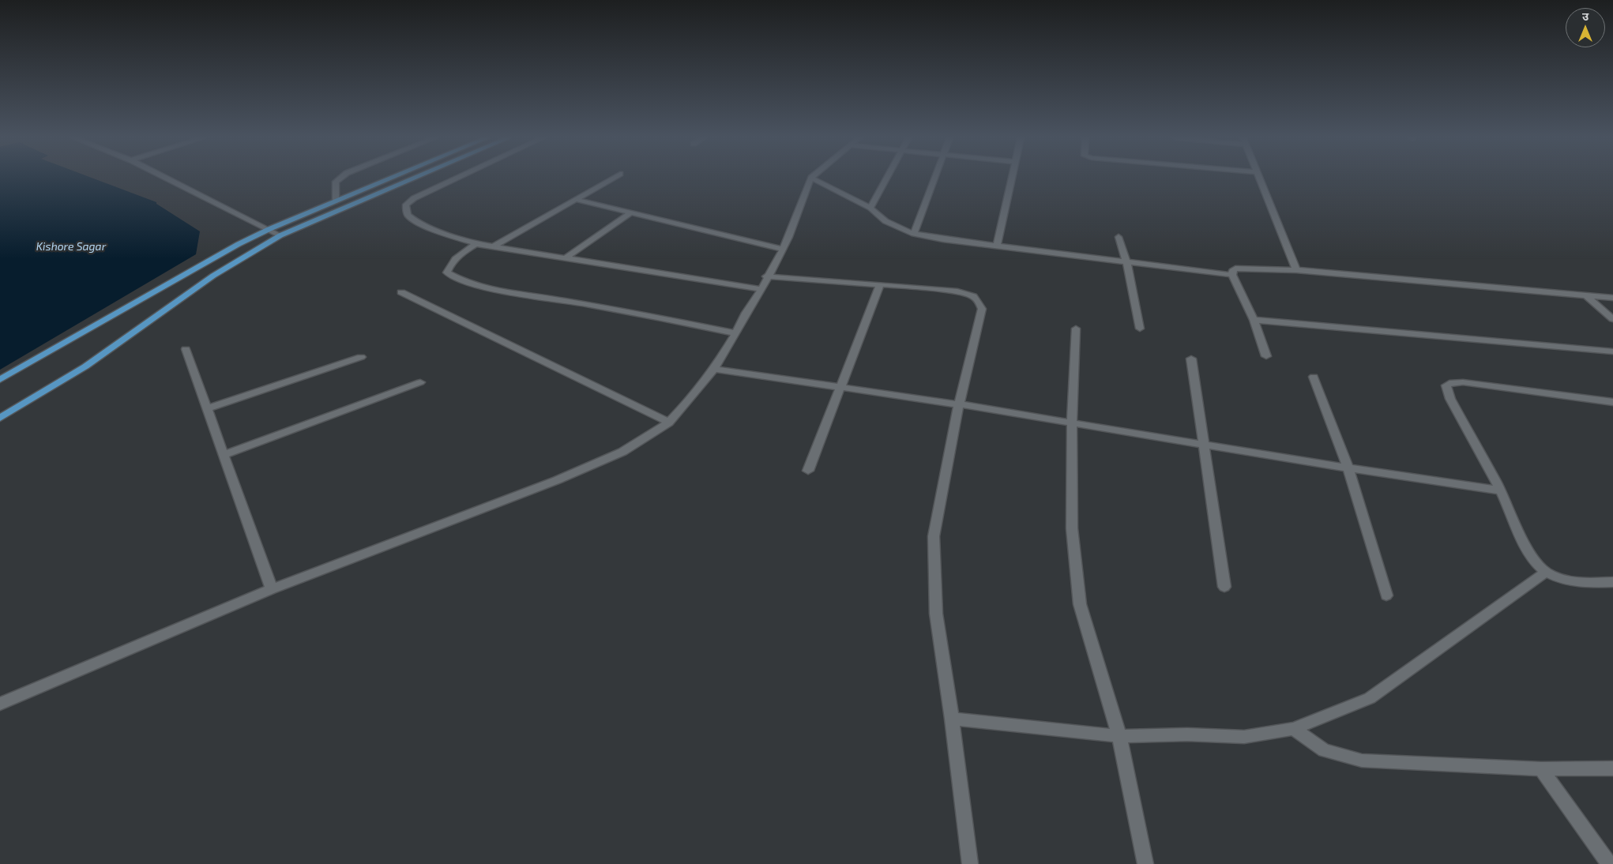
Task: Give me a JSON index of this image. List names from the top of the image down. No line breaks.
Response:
{"water":["Kishore Sagar"],"north":"top"}
